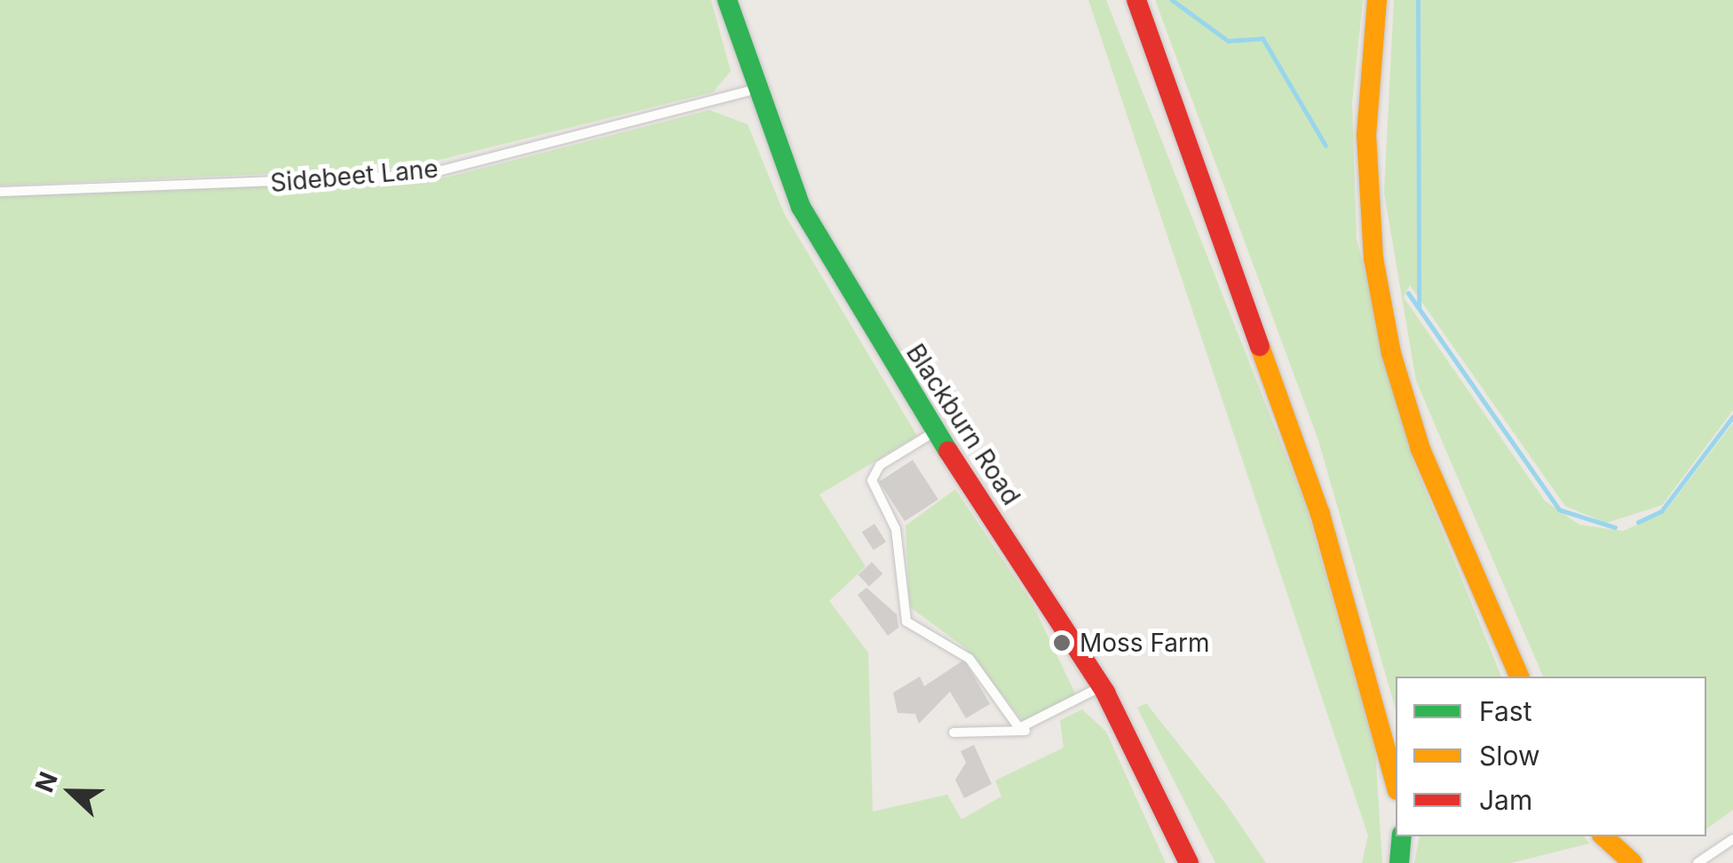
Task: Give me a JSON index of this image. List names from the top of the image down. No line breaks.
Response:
{"streets":{"main road":["Blackburn Road"],"lane":["Sidebeet Lane"]},"crossings":[["Sidebeet Lane","Blackburn Road"]],"places":["Moss Farm"],"legend":["Fast","Slow","Jam"],"north":"left"}
